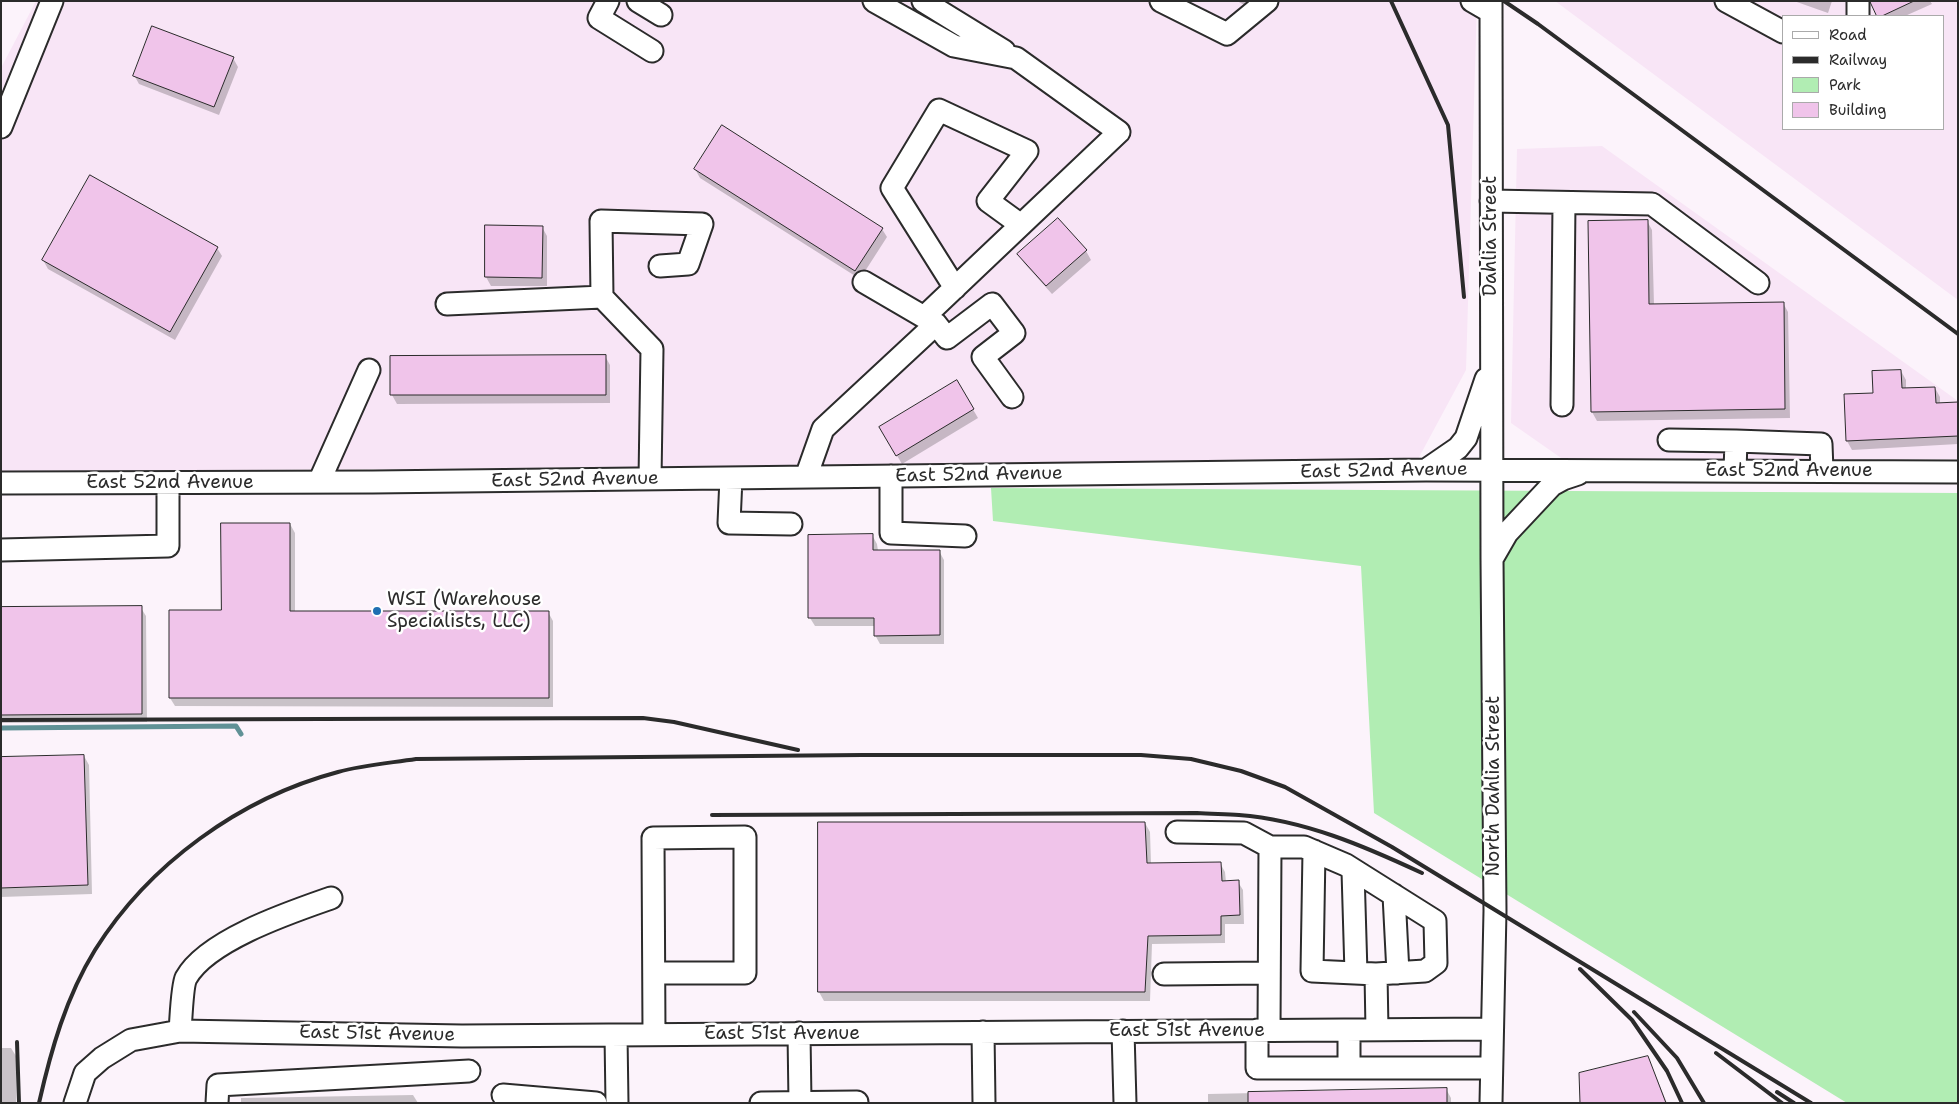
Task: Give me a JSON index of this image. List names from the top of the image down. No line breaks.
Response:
{"streets":{"street":["Dahlia Street","East 52nd Avenue","North Dahlia Street","East 51st Avenue"]},"crossings":[["Dahlia Street","East 52nd Avenue"],["Dahlia Street","North Dahlia Street"],["East 52nd Avenue","North Dahlia Street"],["North Dahlia Street","East 51st Avenue"]],"places":["WSI (Warehouse Specialists, LLC)"],"legend":["Road","Railway","Park","Building"]}
